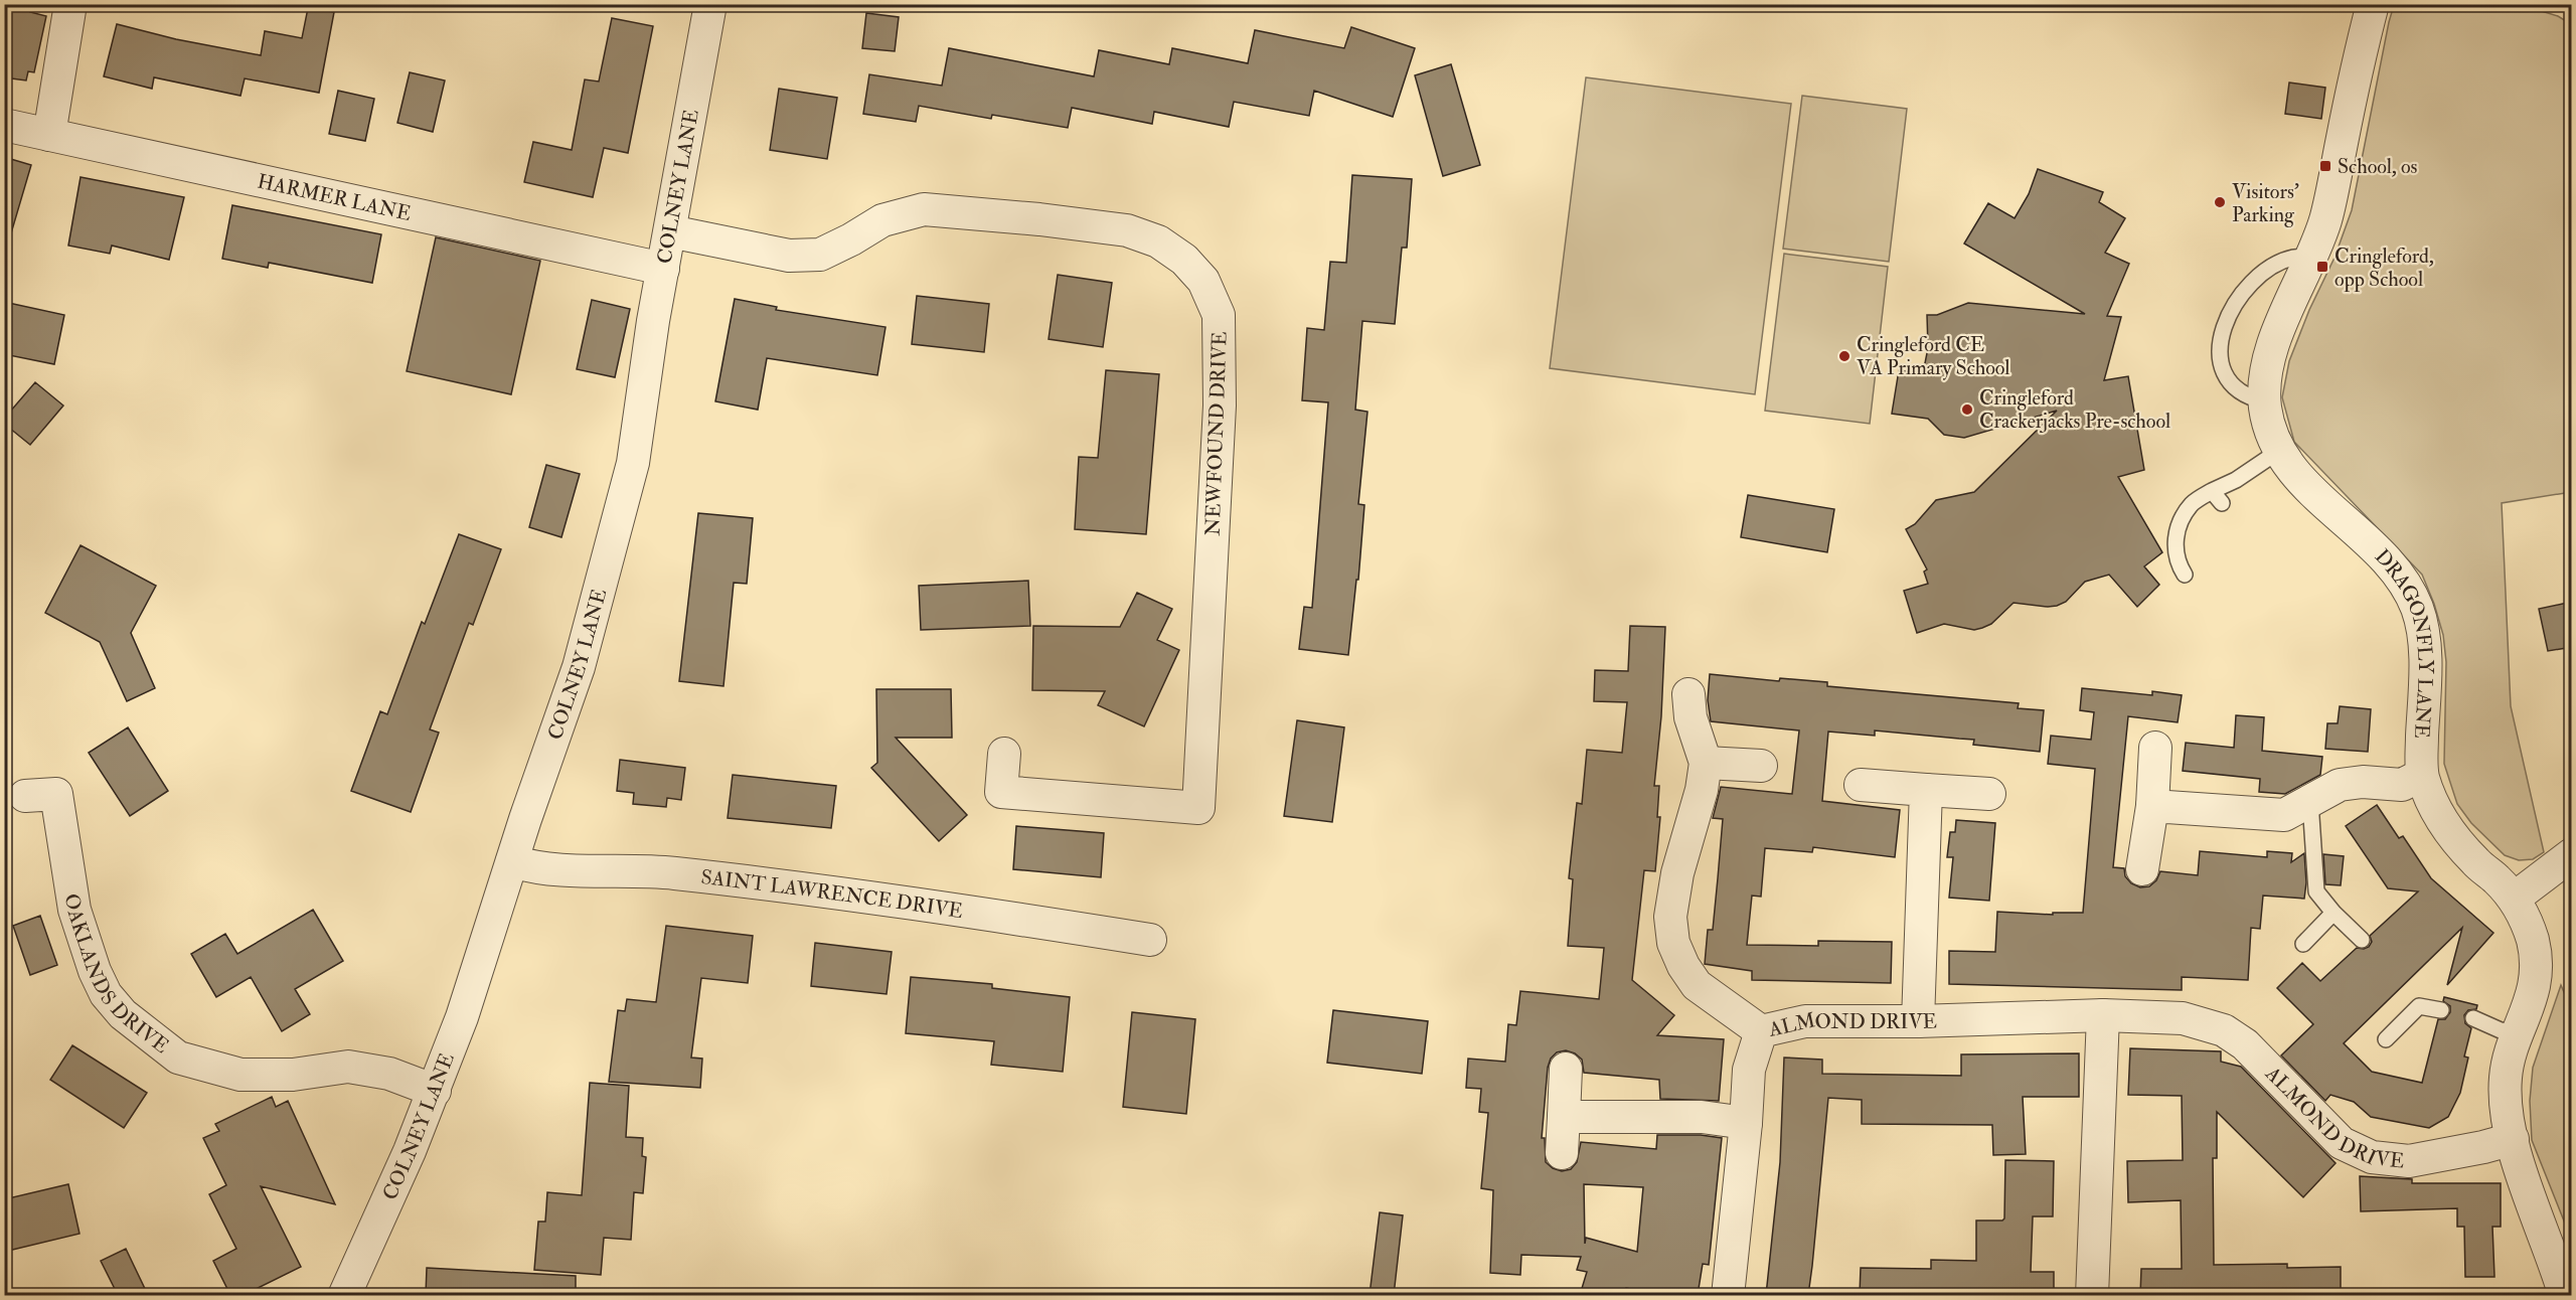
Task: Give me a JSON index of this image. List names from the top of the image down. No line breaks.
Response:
{"streets":{"street":["COLNEY LANE","HARMER LANE","NEWFOUND DRIVE","DRAGONFLY LANE","SAINT LAWRENCE DRIVE","OAKLANDS DRIVE","ALMOND DRIVE"]},"crossings":[["COLNEY LANE","HARMER LANE"],["COLNEY LANE","NEWFOUND DRIVE"],["COLNEY LANE","SAINT LAWRENCE DRIVE"],["COLNEY LANE","OAKLANDS DRIVE"],["DRAGONFLY LANE","ALMOND DRIVE"]],"places":{"transit":["School, os","Cringleford, opp School"],"other":["Visitors’ Parking","Cringleford CE VA Primary School","Cringleford Crackerjacks Pre-school"]}}
